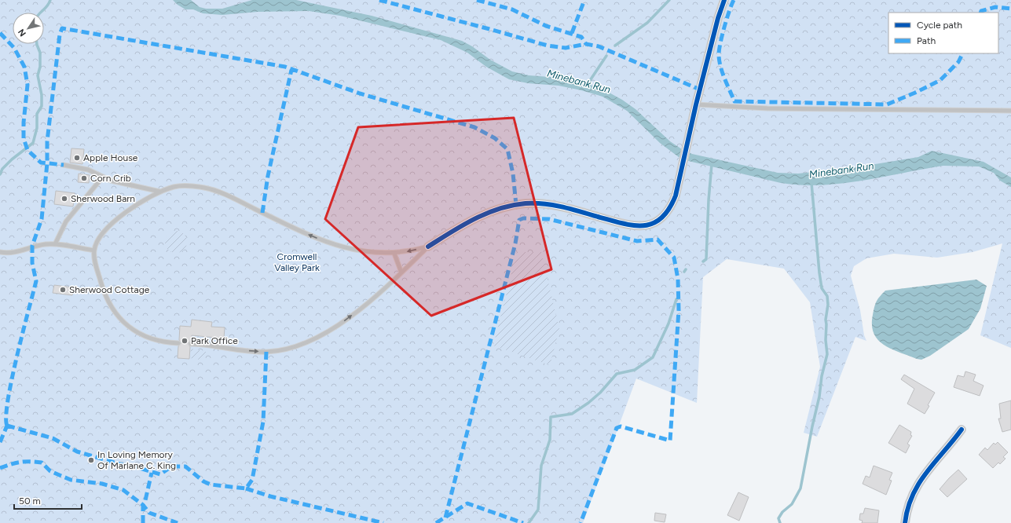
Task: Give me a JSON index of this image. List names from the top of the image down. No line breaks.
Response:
{"water":["Minebank Run"],"parks":["Cromwell Valley Park"],"places":["Apple House","Corn Crib","Sherwood Barn","Sherwood Cottage","Park Office","In Loving Memory Of Marlane C. King"],"legend":["Cycle path","Path"],"scale_bar":"50 m","north":"bottom left"}
